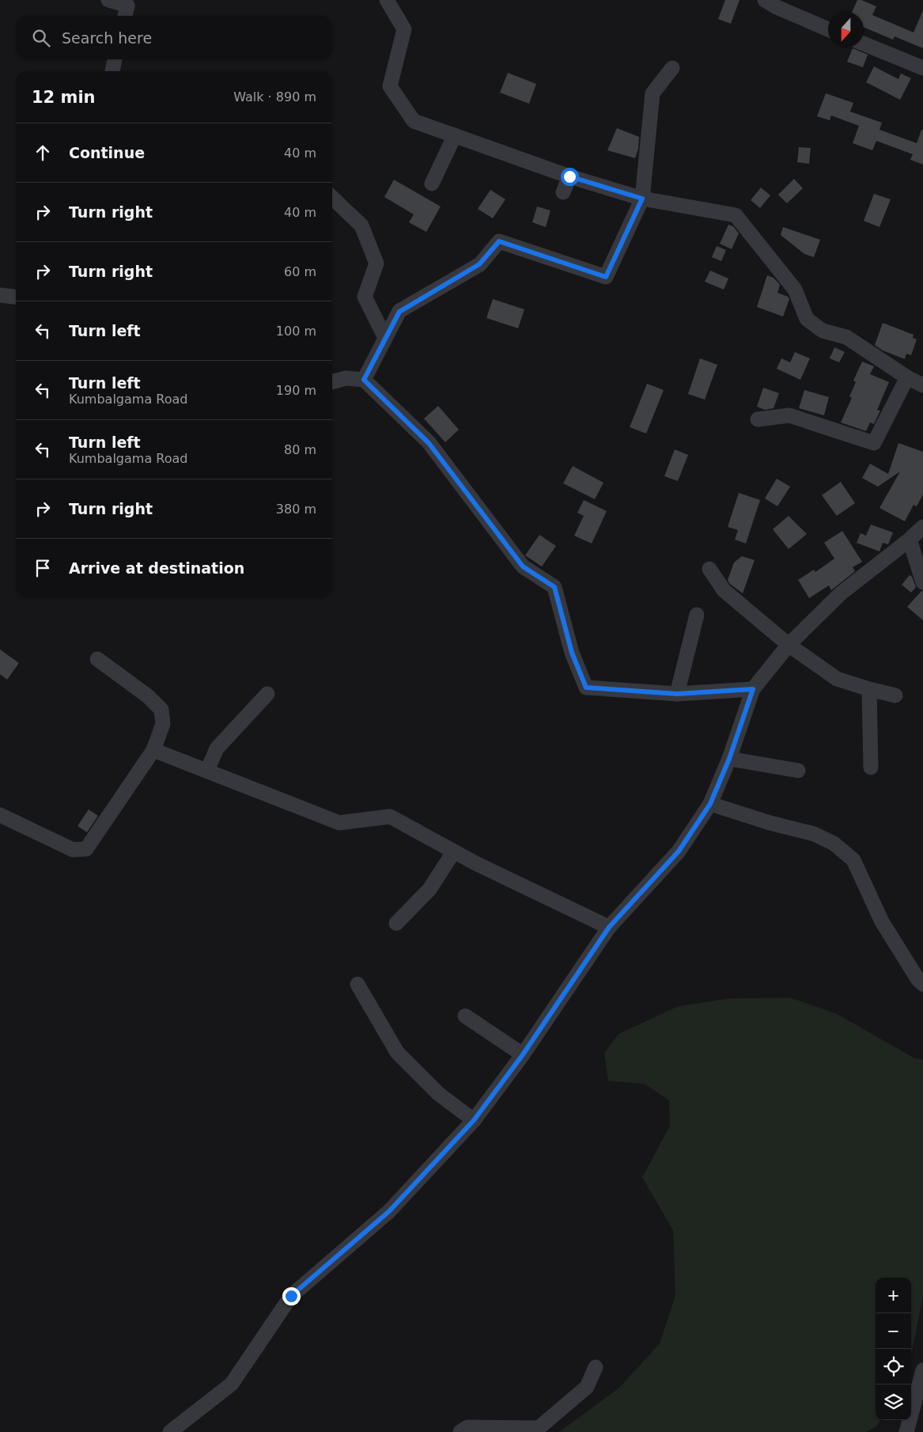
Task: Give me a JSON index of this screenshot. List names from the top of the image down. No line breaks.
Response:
{"north":"bottom","page":{"search":"Search here","heading":["12 min","Walk · 890 m"],"list":[["Continue","40 m"],["Turn right","40 m"],["Turn right","60 m"],["Turn left","100 m"],["Turn left","Kumbalgama Road","190 m"],["Turn left","Kumbalgama Road","80 m"],["Turn right","380 m"],"Arrive at destination"],"map_buttons":["+","−"]}}
